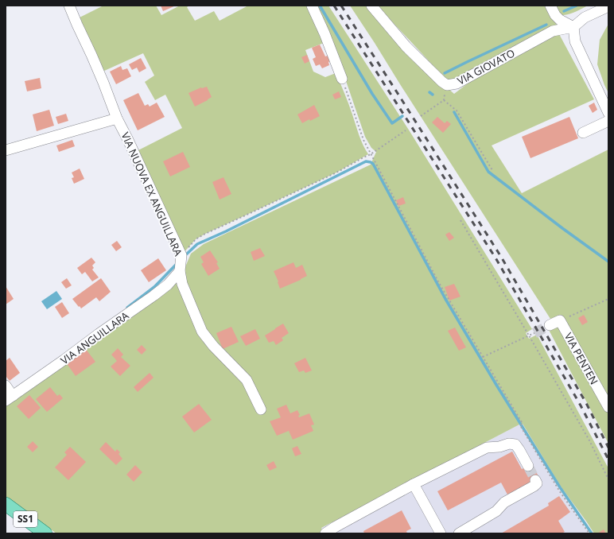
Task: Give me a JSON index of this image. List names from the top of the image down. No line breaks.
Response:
{"streets":{"main road":["SS1"],"street":["VIA GIOVATO","VIA NUOVA EX ANGUILLARA","VIA ANGUILLARA","VIA PENTEN"]},"crossings":[["VIA NUOVA EX ANGUILLARA","VIA ANGUILLARA"]]}
